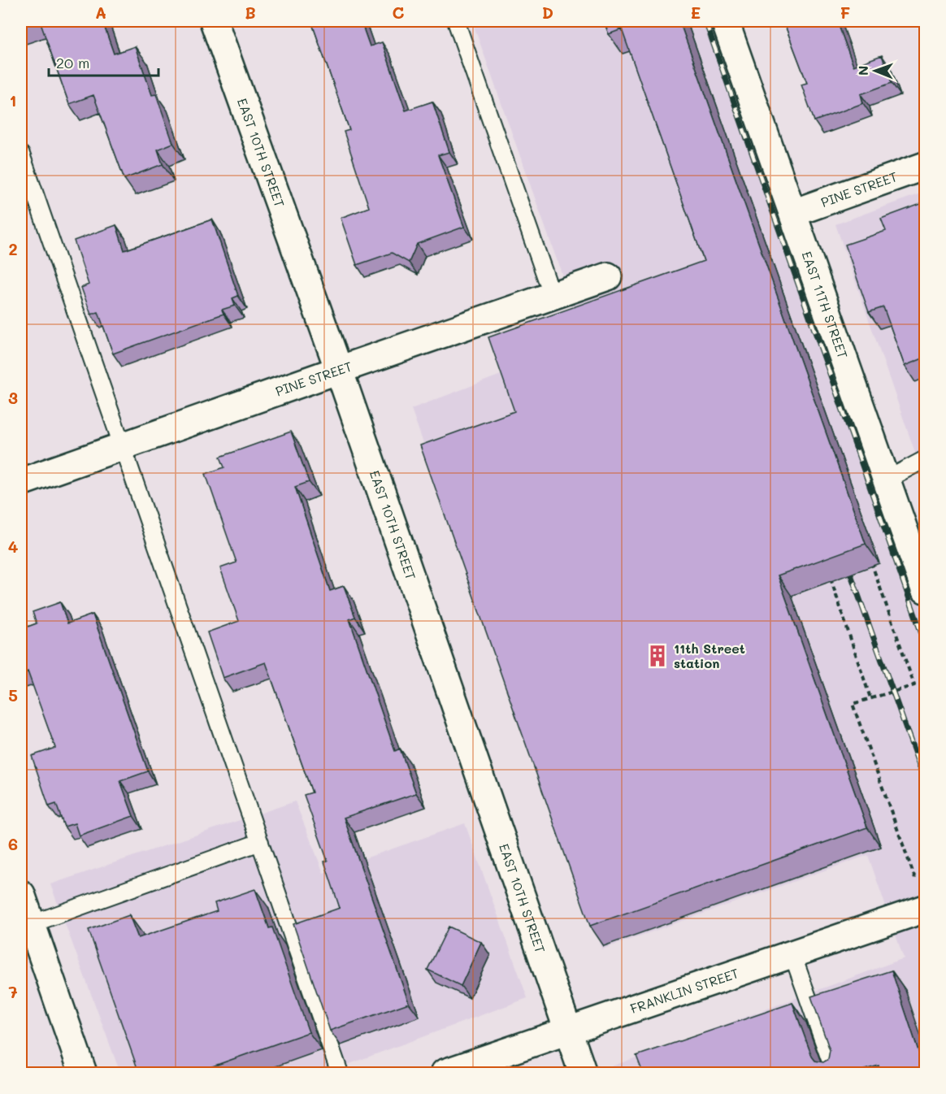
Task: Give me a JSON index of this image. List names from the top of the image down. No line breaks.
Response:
{"streets":{"street":["EAST 10TH STREET","PINE STREET","EAST 11TH STREET","FRANKLIN STREET"]},"crossings":[["EAST 10TH STREET","PINE STREET"],["EAST 10TH STREET","FRANKLIN STREET"],["PINE STREET","EAST 11TH STREET"]],"places":{"building":["11th Street station"]},"scale_bar":"20 m","north":"left","grid":{"columns":["A","B","C","D","E","F"],"rows":["1","2","3","4","5","6","7"]}}
